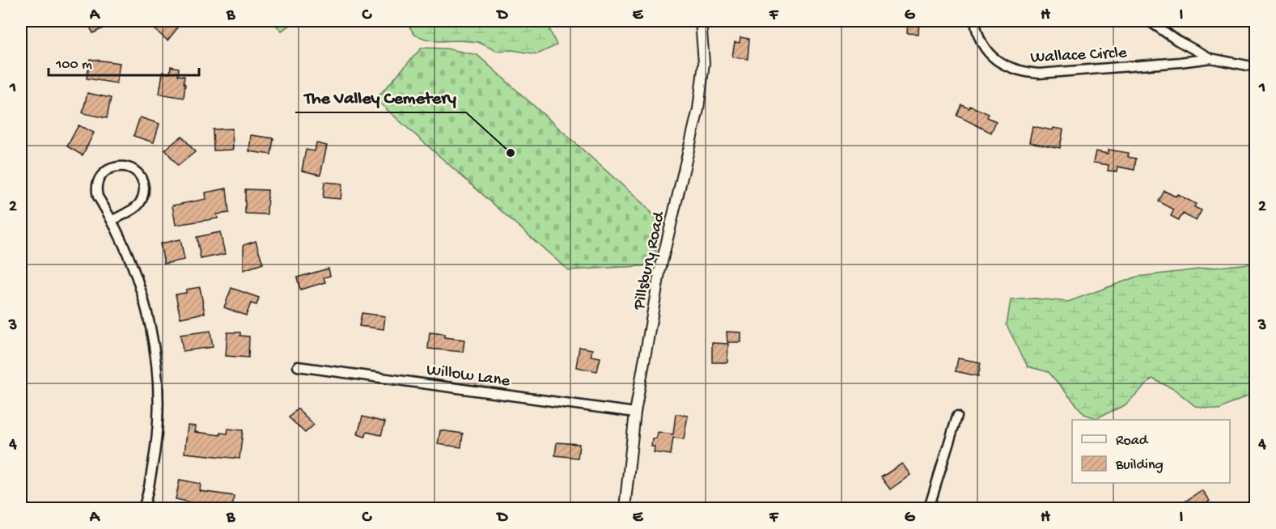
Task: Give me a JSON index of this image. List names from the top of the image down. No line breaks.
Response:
{"streets":{"street":["Wallace Circle","Pillsbury Road","Willow Lane"]},"crossings":[["Pillsbury Road","Willow Lane"]],"places":["The Valley Cemetery"],"legend":["Road","Building"],"scale_bar":"100 m","grid":{"columns":["A","B","C","D","E","F","G","H","I"],"rows":["1","2","3","4"]}}
